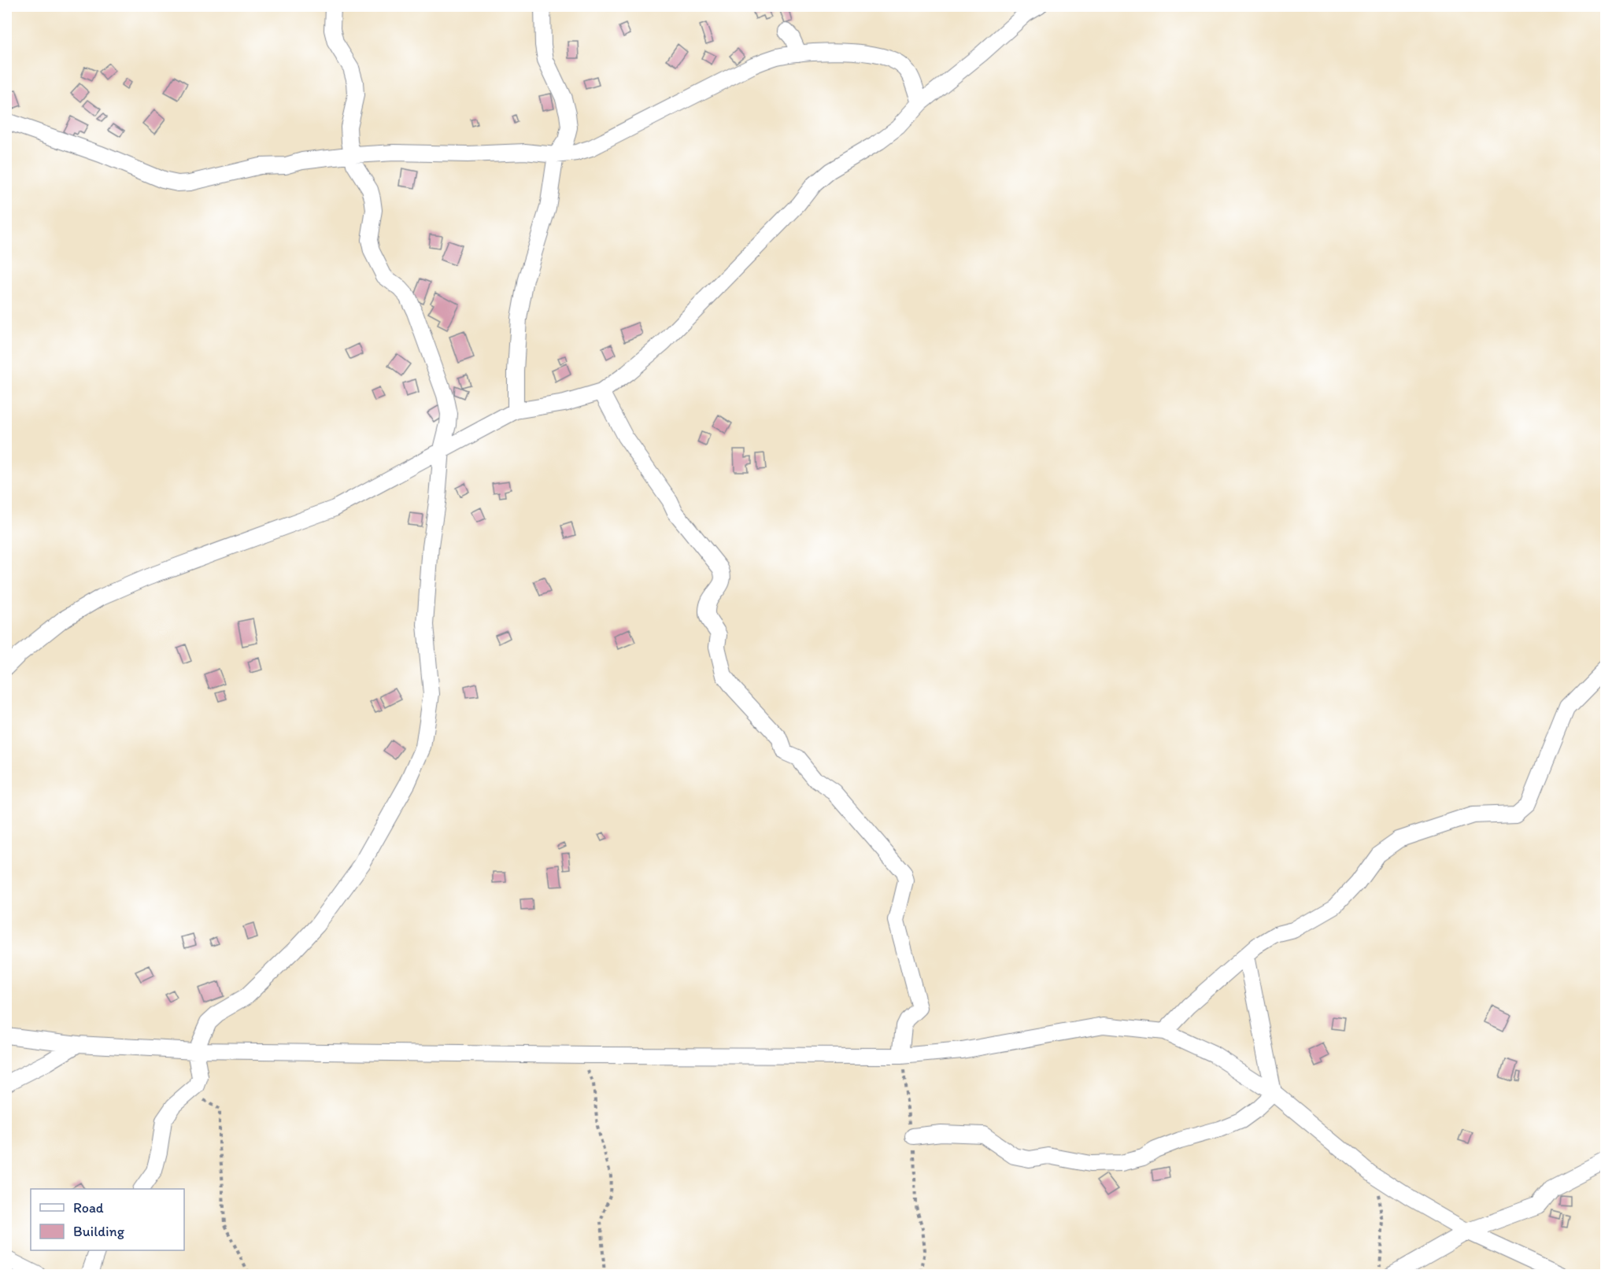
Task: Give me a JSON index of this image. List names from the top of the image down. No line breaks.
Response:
{"legend":["Road","Building"]}
